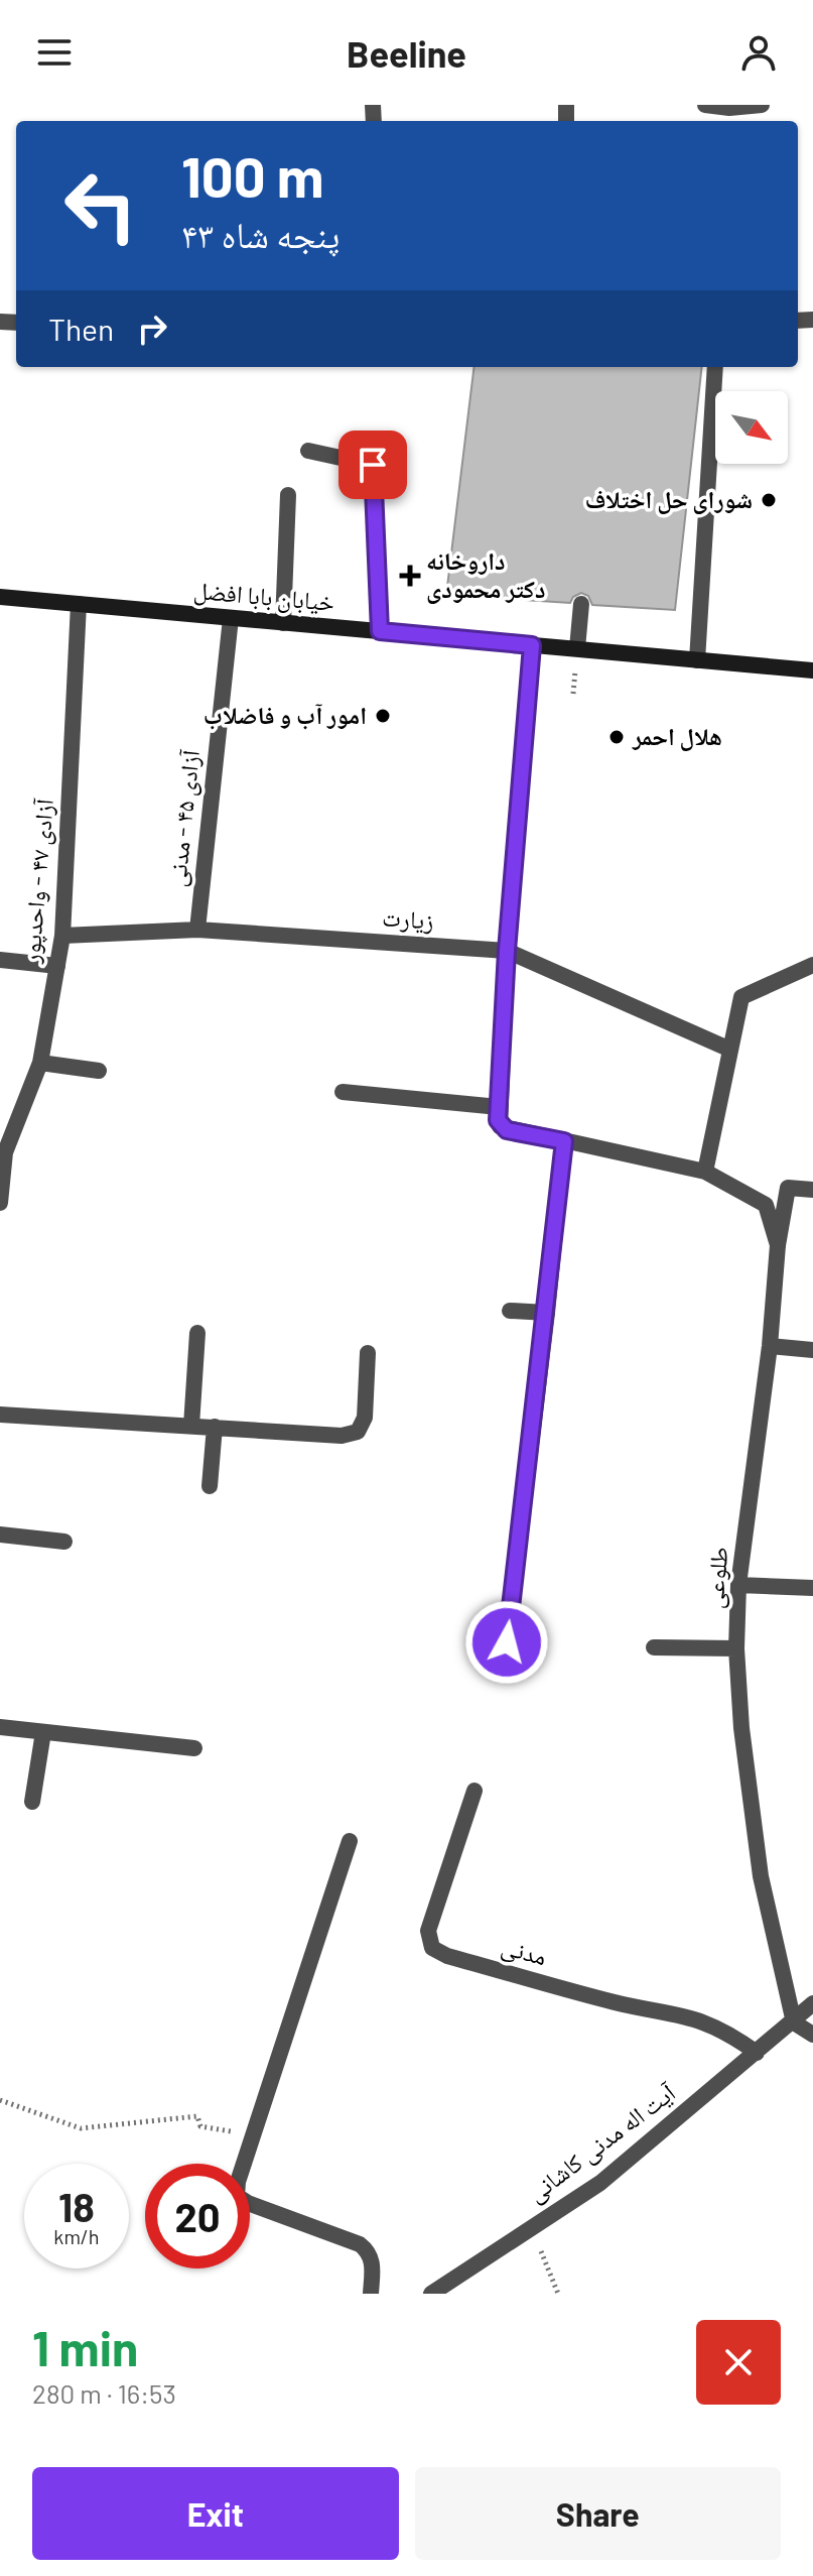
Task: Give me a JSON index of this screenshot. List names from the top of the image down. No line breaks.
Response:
{"streets":{"main road":["خیابان بابا افضل"],"street":["آزادی ۴۵ - مدنی","آزادی ۴۷ - واحدپور","زیارت","طلوعی","مدنی","آیت اله مدنی کاشانی"]},"crossings":[["خیابان بابا افضل","آزادی ۴۵ - مدنی"],["خیابان بابا افضل","آزادی ۴۷ - واحدپور"],["آزادی ۴۵ - مدنی","زیارت"],["آزادی ۴۷ - واحدپور","زیارت"],["طلوعی","آیت اله مدنی کاشانی"],["مدنی","آیت اله مدنی کاشانی"]],"places":{"other":["شورای حل اختلاف","امور آب و فاضلاب","هلال احمر"],"health":["داروخانه دکتر محمودی"]},"north":"bottom right","page":{"header":"Beeline","turn":["100 m","پنجه شاه ۴۳"],"then":"Then","speed":"18 km/h","limit":"20","heading":["1 min","280 m · 16:53"],"buttons":["Exit","Share"]}}
